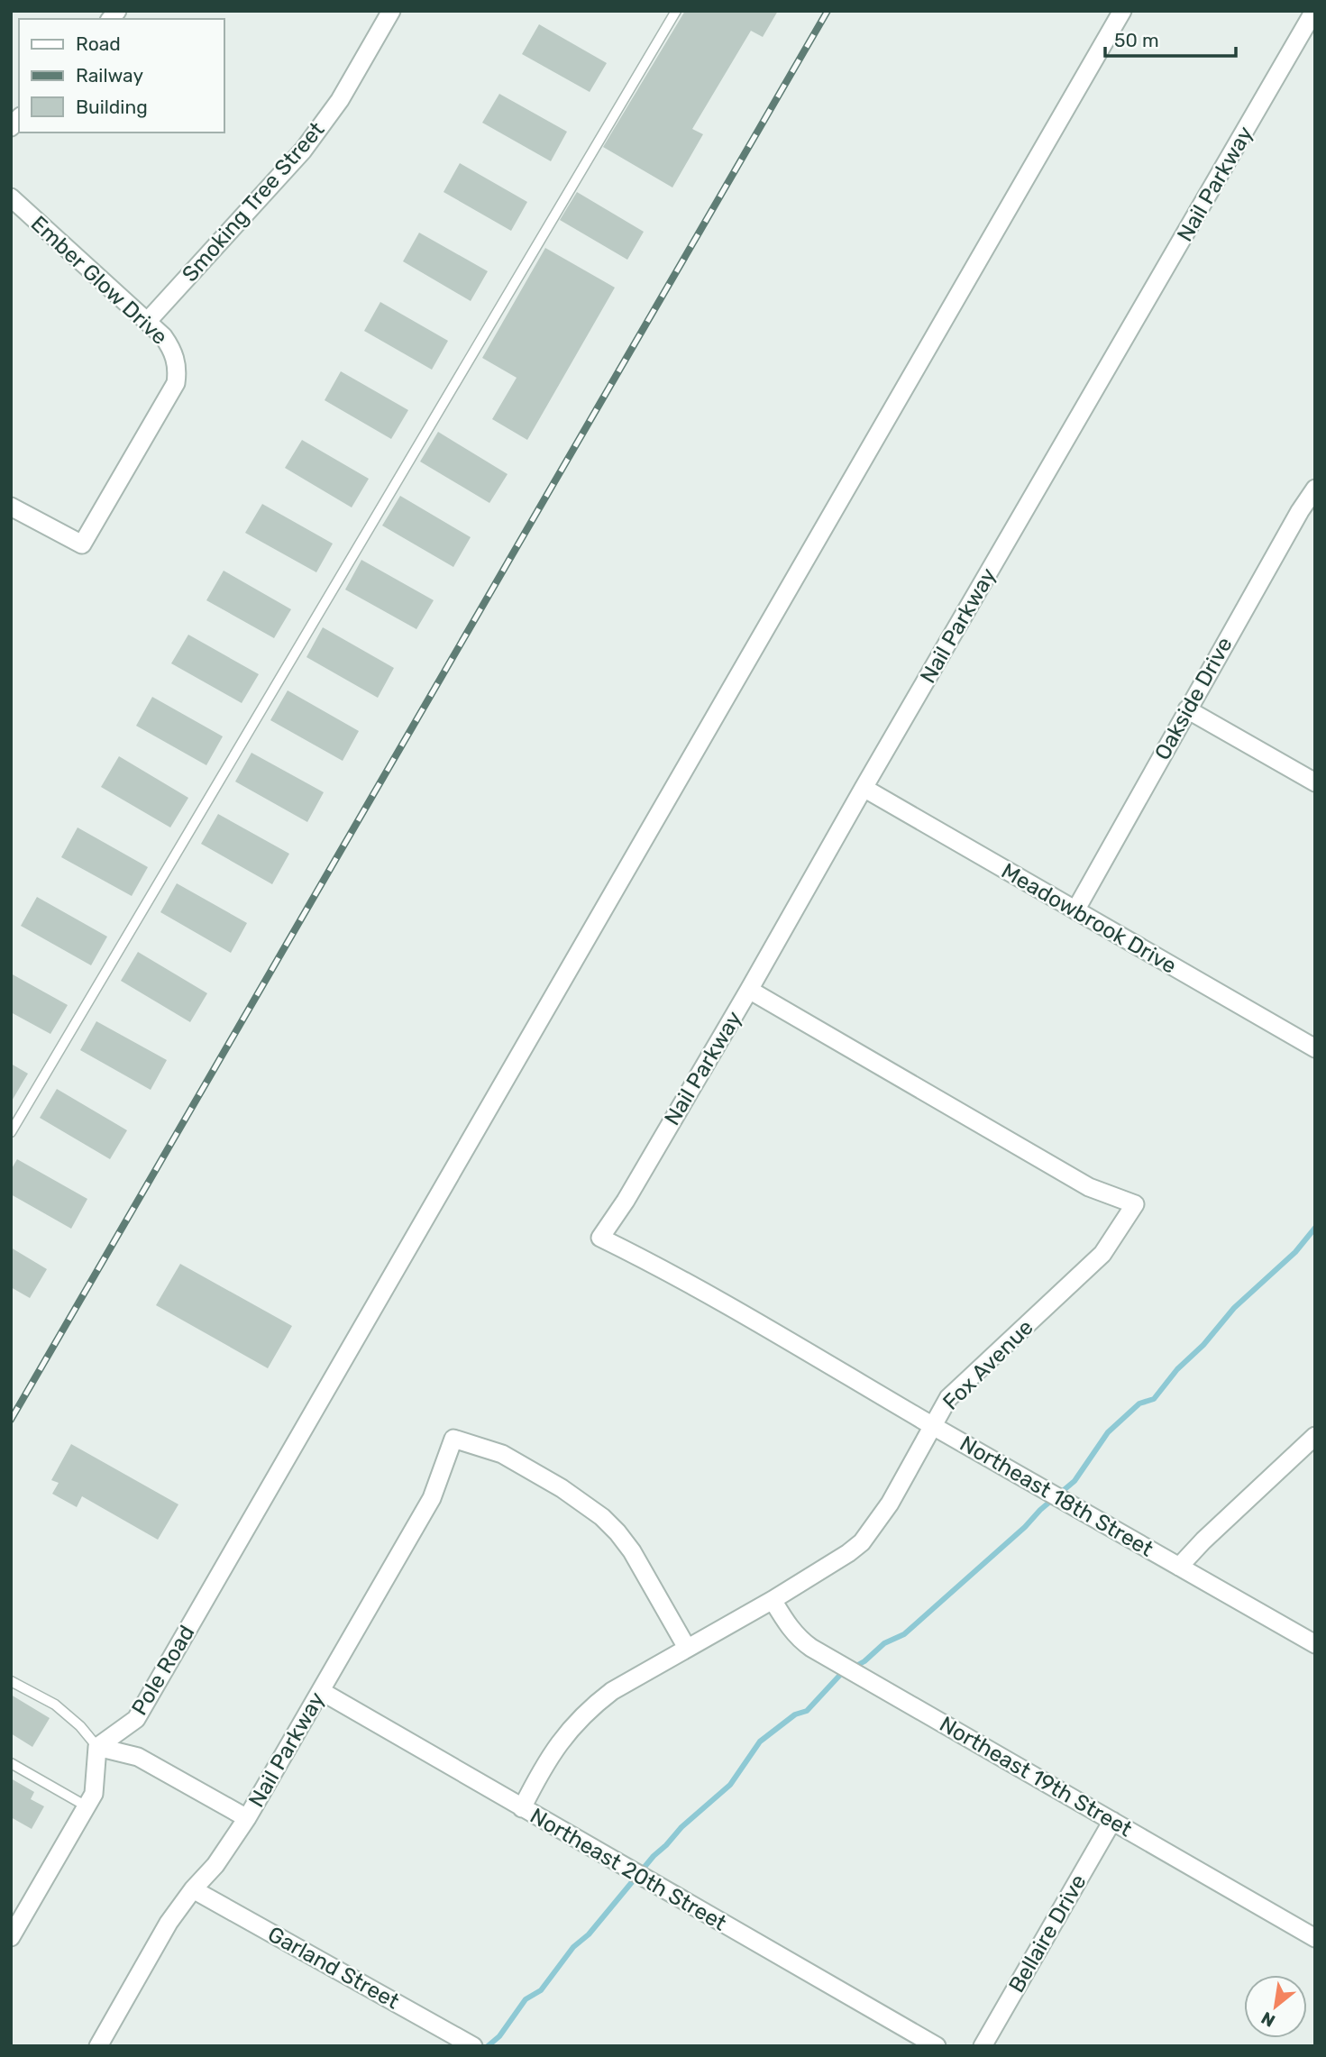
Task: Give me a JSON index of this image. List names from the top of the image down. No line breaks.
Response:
{"streets":{"street":["Nail Parkway","Smoking Tree Street","Ember Glow Drive","Oakside Drive","Meadowbrook Drive","Fox Avenue","Northeast 18th Street","Pole Road","Northeast 19th Street","Northeast 20th Street","Bellaire Drive","Garland Street"]},"crossings":[["Nail Parkway","Meadowbrook Drive"],["Nail Parkway","Fox Avenue"],["Nail Parkway","Northeast 18th Street"],["Nail Parkway","Northeast 20th Street"],["Nail Parkway","Garland Street"],["Smoking Tree Street","Ember Glow Drive"],["Oakside Drive","Meadowbrook Drive"],["Fox Avenue","Northeast 18th Street"],["Fox Avenue","Northeast 19th Street"],["Fox Avenue","Northeast 20th Street"],["Northeast 19th Street","Bellaire Drive"]],"legend":["Road","Railway","Building"],"scale_bar":"50 m","north":"bottom left"}
